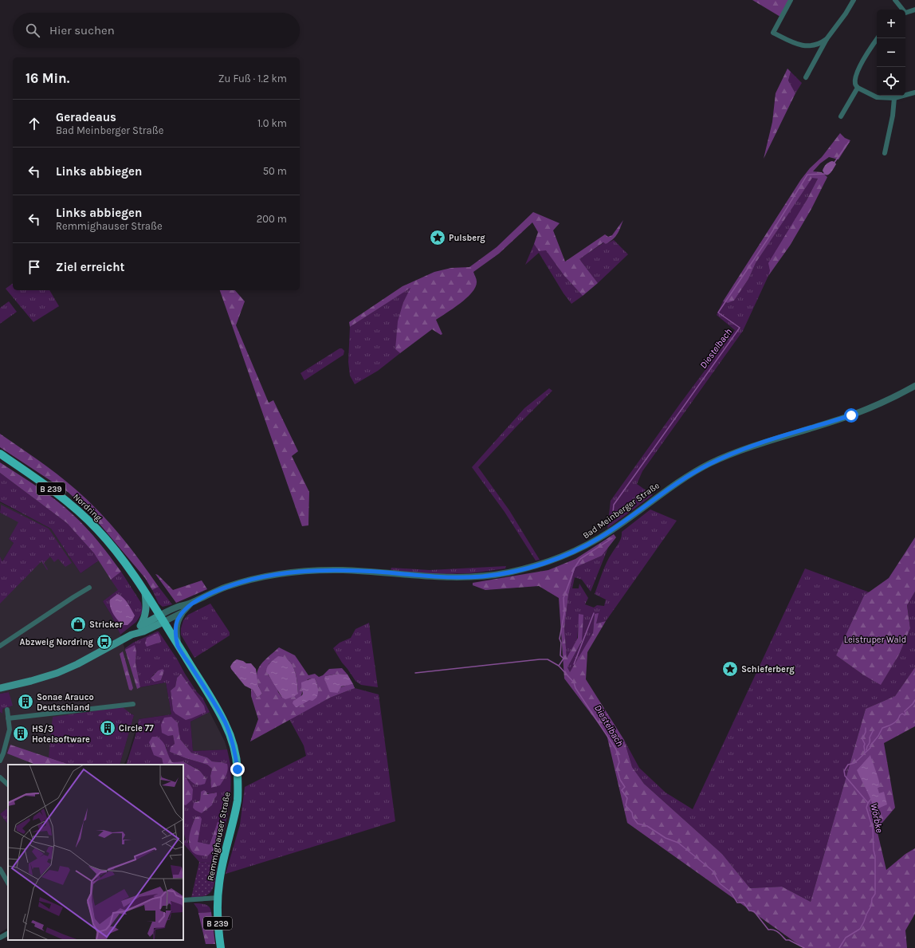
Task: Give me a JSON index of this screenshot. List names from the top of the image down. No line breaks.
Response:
{"streets":{"main road":["B 239","Nordring","Bad Meinberger Straße","Remmighauser Straße"]},"crossings":[["B 239","Nordring"],["B 239","Bad Meinberger Straße"],["B 239","Remmighauser Straße"],["Bad Meinberger Straße","Remmighauser Straße"]],"water":["Diestelbach","Wörbke"],"parks":["Leistruper Wald"],"places":{"place":["Pulsberg","Schieferberg"],"shop":["Stricker"],"bus stop":["Abzweig Nordring"],"building":["Sonae Arauco Deutschland","Circle 77","HS/3 Hotelsoftware"]},"page":{"map_buttons":["+","−"],"search":"Hier suchen","heading":["16 Min.","Zu Fuß · 1.2 km"],"list":[["Geradeaus","Bad Meinberger Straße","1.0 km"],["Links abbiegen","50 m"],["Links abbiegen","Remmighauser Straße","200 m"],"Ziel erreicht"]}}
